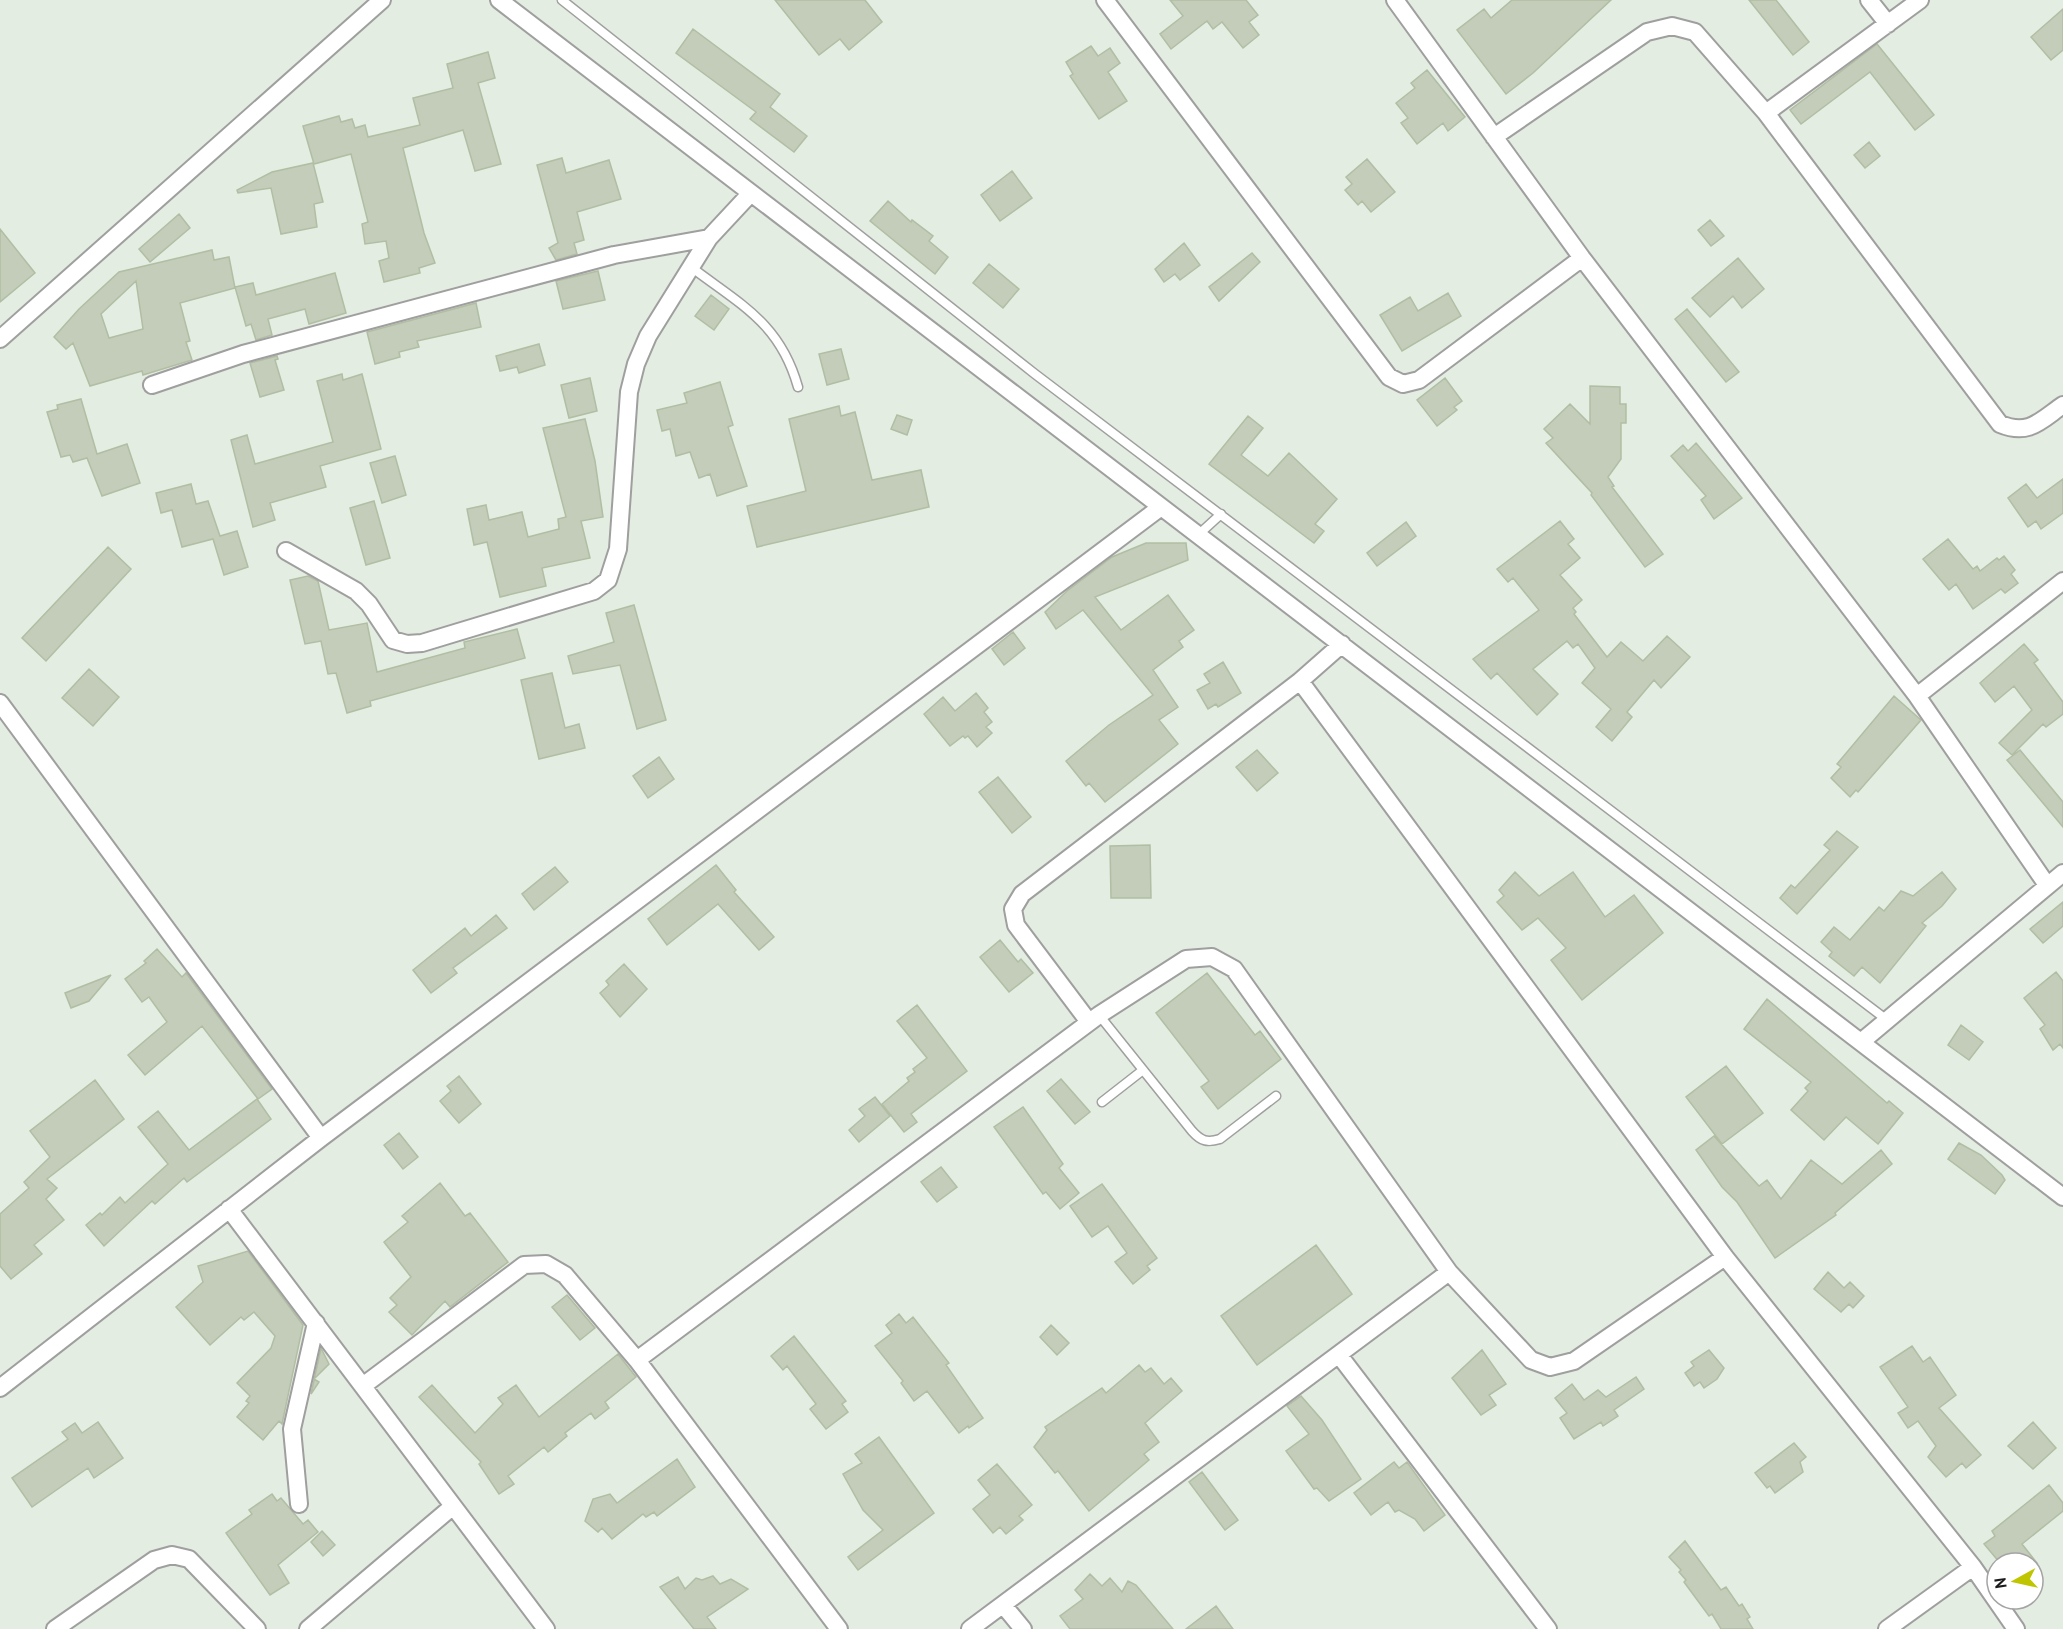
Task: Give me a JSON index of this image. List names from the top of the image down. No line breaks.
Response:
{"north":"left"}
